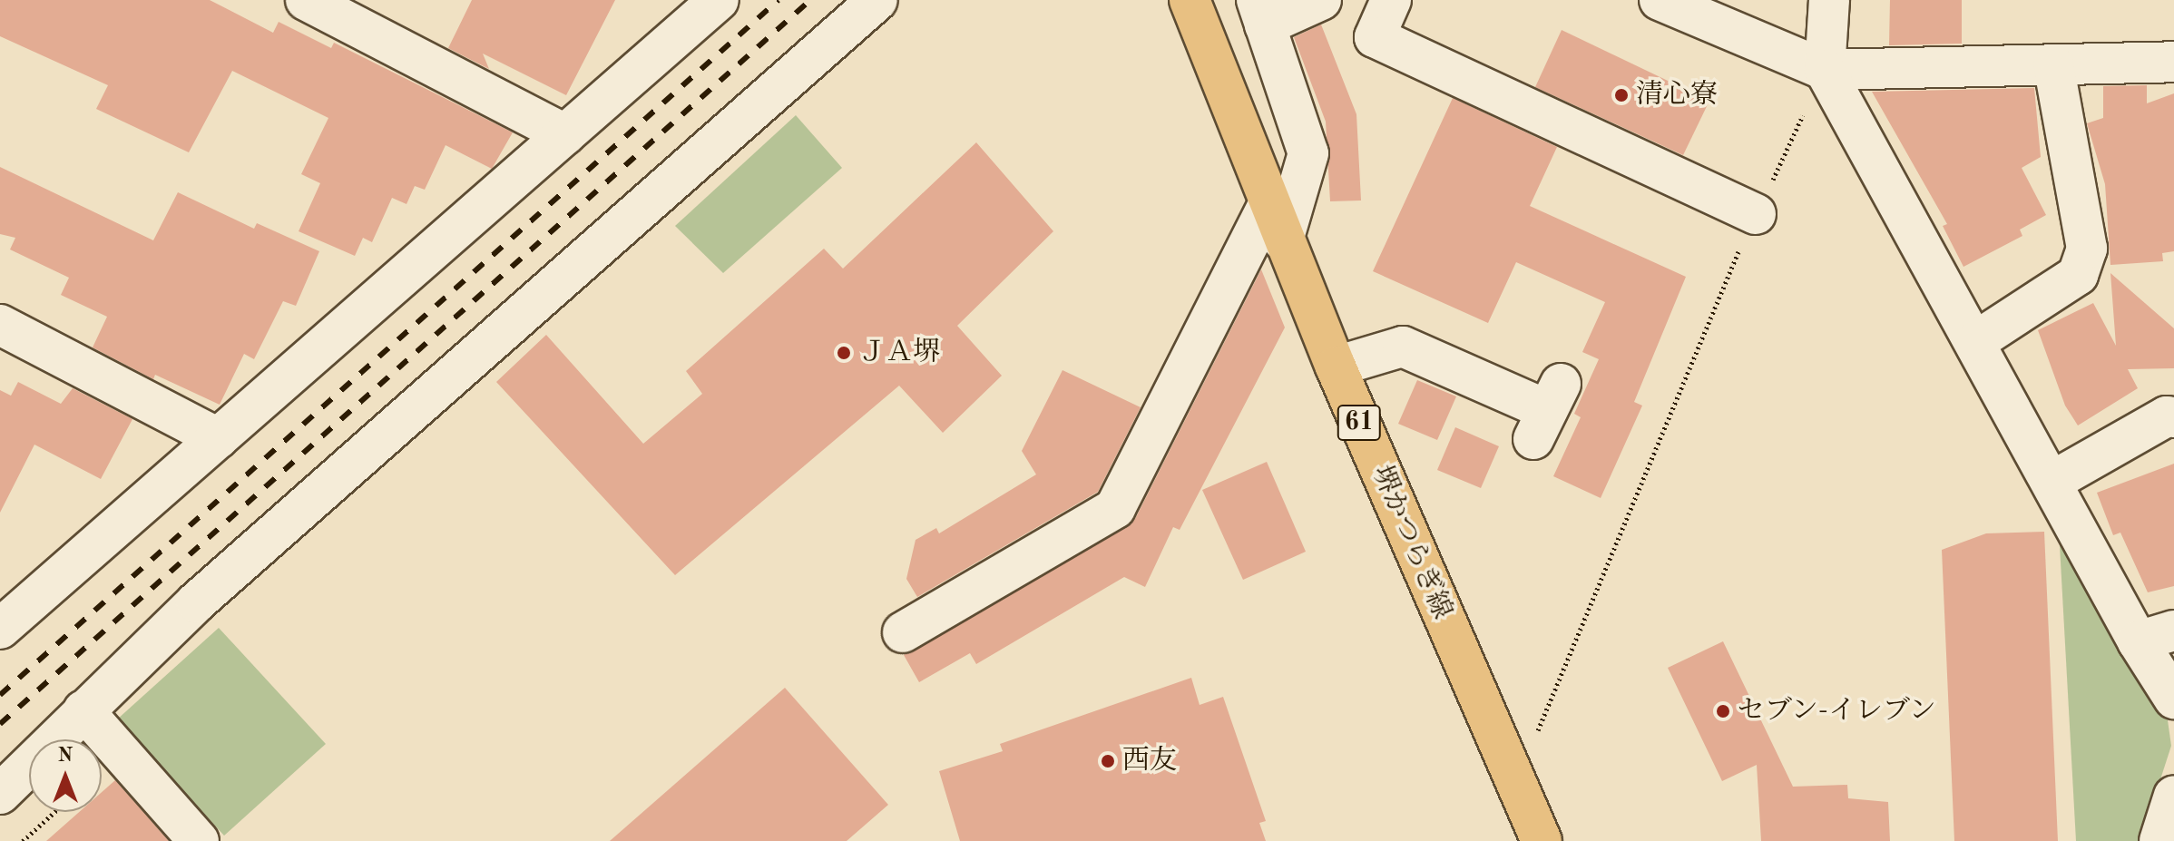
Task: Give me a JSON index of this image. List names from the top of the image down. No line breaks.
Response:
{"streets":{"main road":["61","堺かつらぎ線"]},"places":["清心寮","ＪＡ堺","セブン-イレブン","西友"],"north":"top"}
